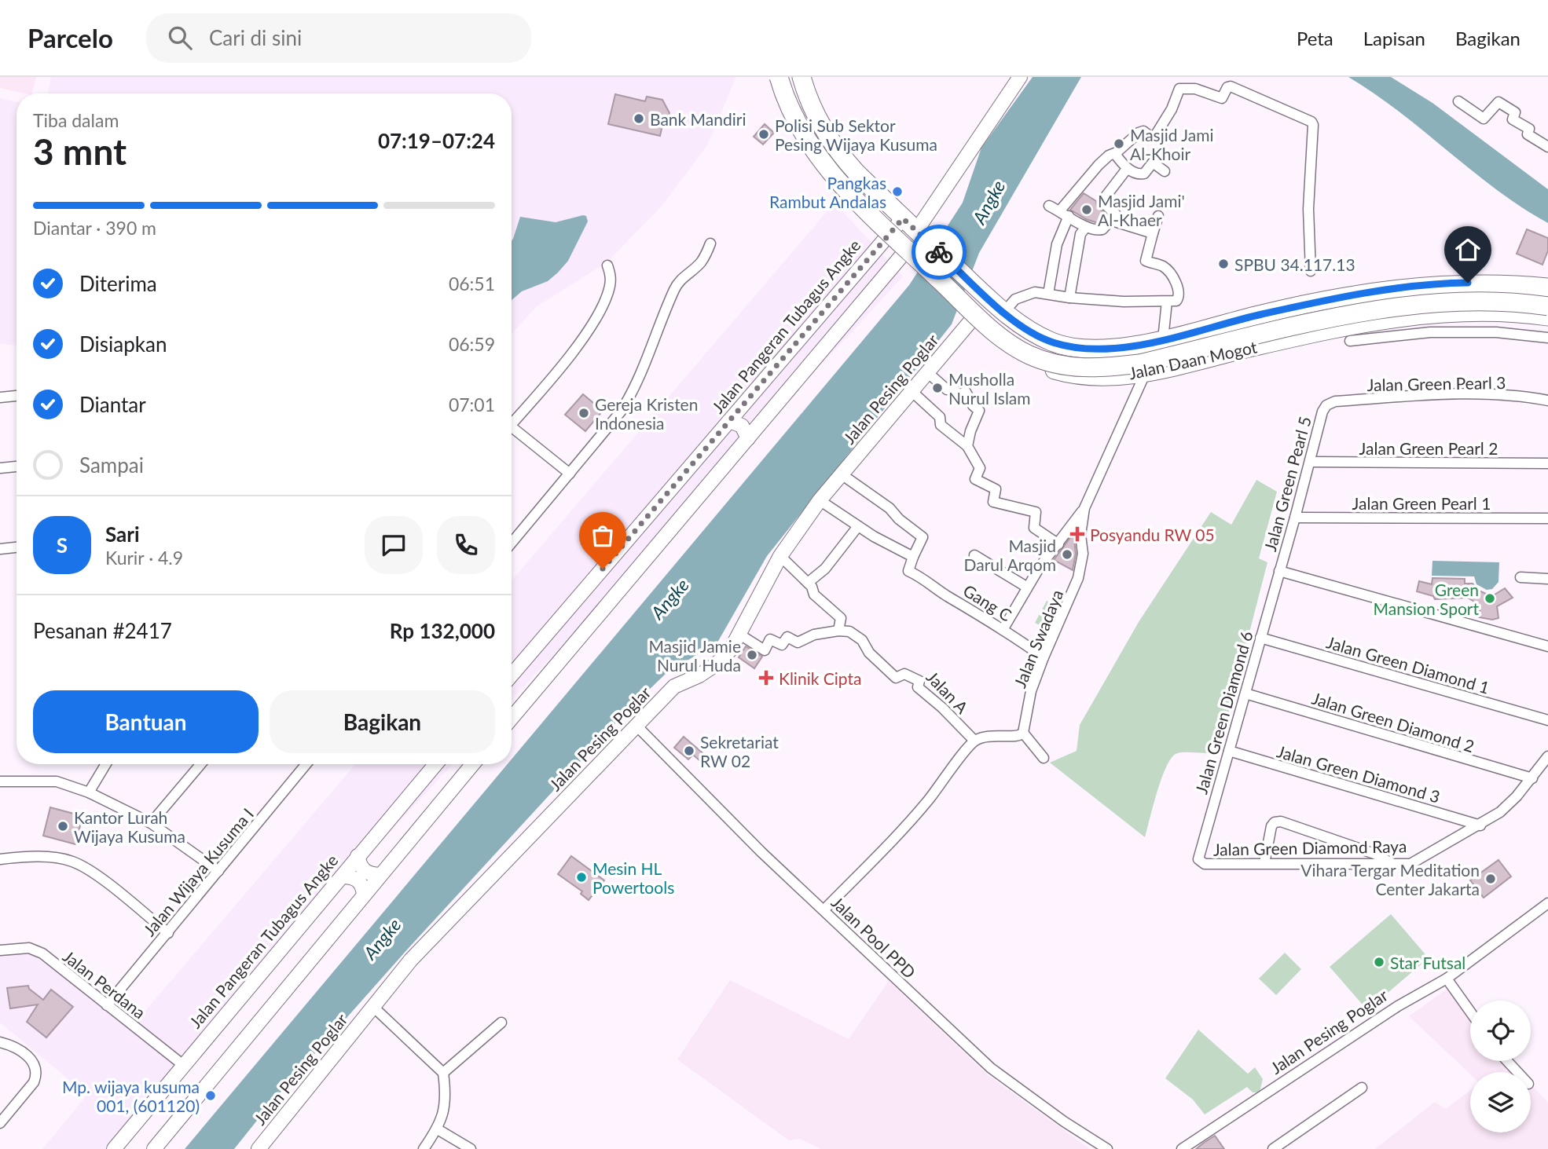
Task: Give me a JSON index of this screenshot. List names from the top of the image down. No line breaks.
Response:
{"streets":{"highway":["Jalan Daan Mogot"],"main road":["Jalan Pangeran Tubagus Angke","Jalan Pesing Poglar"],"street":["Jalan Green Pearl 3","Jalan Green Pearl 2","Jalan Green Pearl 5","Jalan Green Pearl 1","Gang C","Jalan Swadaya","Jalan Green Diamond 1","Jalan A","Jalan Green Diamond 6","Jalan Green Diamond 2","Jalan Green Diamond 3","Jalan Green Diamond Raya","Jalan Wijaya Kusuma I","Jalan Pool PPD","Jalan Perdana"]},"crossings":[["Jalan Pangeran Tubagus Angke","Jalan Daan Mogot"],["Jalan Pangeran Tubagus Angke","Jalan Perdana"],["Jalan Daan Mogot","Jalan Pesing Poglar"],["Jalan Daan Mogot","Jalan Swadaya"],["Jalan Green Pearl 3","Jalan Green Pearl 5"],["Jalan Pesing Poglar","Jalan Pool PPD"],["Jalan Green Pearl 2","Jalan Green Pearl 5"],["Jalan Green Pearl 5","Jalan Green Pearl 1"],["Jalan Green Pearl 5","Jalan Green Diamond 6"],["Gang C","Jalan Swadaya"],["Jalan Green Diamond 1","Jalan Green Diamond 6"],["Jalan Green Diamond 6","Jalan Green Diamond 2"],["Jalan Green Diamond 6","Jalan Green Diamond 3"],["Jalan Green Diamond 6","Jalan Green Diamond Raya"],["Jalan Green Diamond 2","Jalan Green Diamond Raya"],["Jalan Green Diamond 3","Jalan Green Diamond Raya"],["Jalan Wijaya Kusuma I","Jalan Perdana"]],"water":["Angke"],"places":{"other":["Bank Mandiri","Polisi Sub Sektor Pesing Wijaya Kusuma","Masjid Jami Al-Khoir","Pangkas Rambut Andalas","Masjid Jami' Al-Khaer","SPBU 34.117.13","Musholla Nurul Islam","Gereja Kristen Indonesia","Masjid Darul Arqom","Green Mansion Sport","Masjid Jamie Nurul Huda","Sekretariat RW 02","Kantor Lurah Wijaya Kusuma","Mesin HL Powertools","Vihara Tergar Meditation Center Jakarta","Star Futsal","Mp. wijaya kusuma 001, (601120)"],"health":["Posyandu RW 05","Klinik Cipta"]},"page":{"header":"Parcelo","search":"Cari di sini","nav":["Peta","Lapisan","Bagikan"],"heading":["3 mnt","Tiba dalam","07:19–07:24"],"panel":["Sari","Kurir · 4.9","Pesanan #2417","Rp 132,000"],"bar":"Diantar · 390 m","list":[["Diterima","06:51"],["Disiapkan","06:59"],["Diantar","07:01"],"Sampai"],"round":"S","buttons":["Bantuan","Bagikan"]}}
